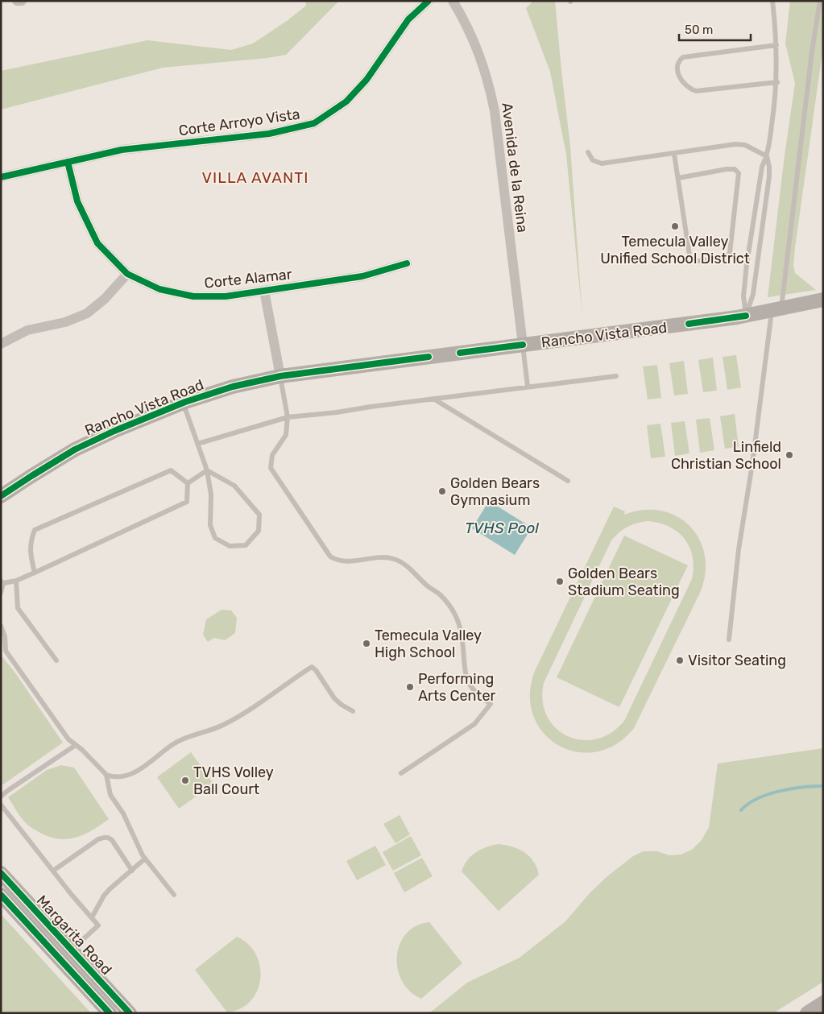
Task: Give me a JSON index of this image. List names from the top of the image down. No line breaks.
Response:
{"streets":{"main road":["Rancho Vista Road","Margarita Road"],"street":["Corte Arroyo Vista","Avenida de la Reina","Corte Alamar"]},"crossings":[["Corte Arroyo Vista","Corte Alamar"],["Avenida de la Reina","Rancho Vista Road"]],"districts":["VILLA AVANTI"],"water":["TVHS Pool"],"places":["Temecula Valley Unified School District","Linfield Christian School","Golden Bears Gymnasium","Golden Bears Stadium Seating","Temecula Valley High School","Visitor Seating","Performing Arts Center","TVHS Volley Ball Court"],"scale_bar":"50 m"}
